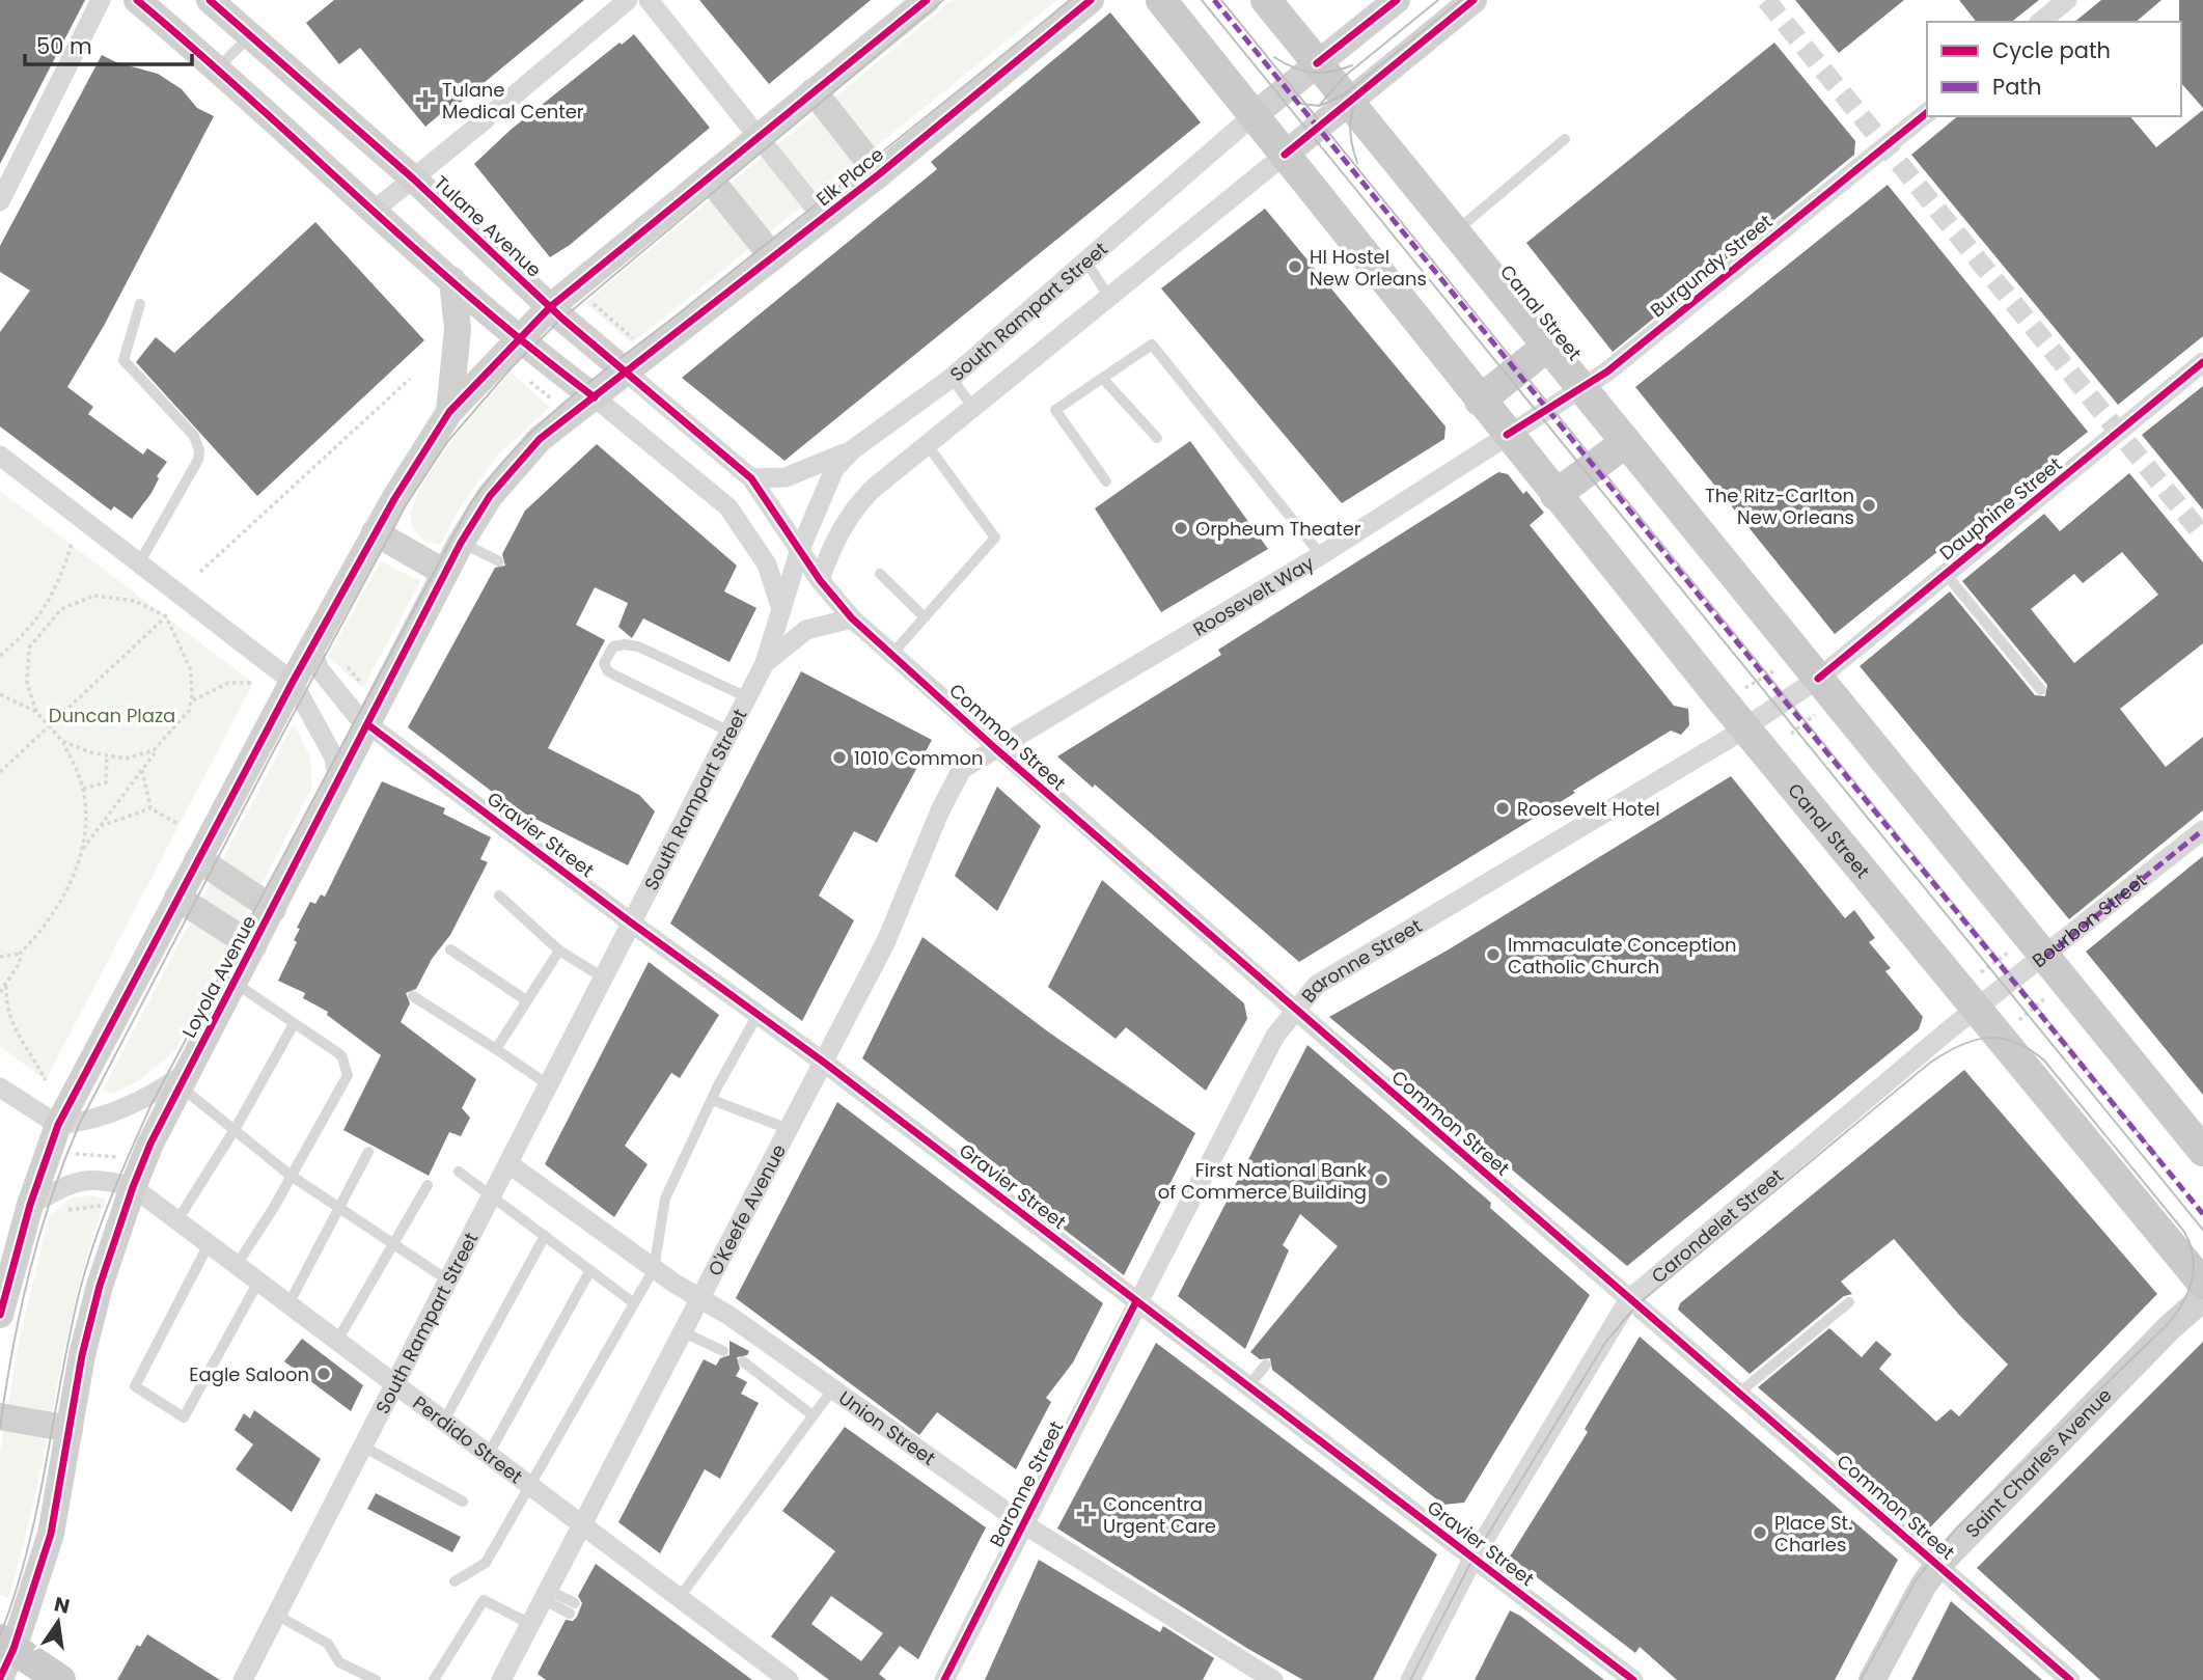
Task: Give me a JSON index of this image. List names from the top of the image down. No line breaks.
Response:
{"streets":{"main road":["Elk Place","Tulane Avenue","South Rampart Street","Canal Street","Loyola Avenue","Saint Charles Avenue"],"street":["Burgundy Street","Dauphine Street","Roosevelt Way","Common Street","Gravier Street","Bourbon Street","Baronne Street","O'Keefe Avenue","Carondelet Street","Union Street","Perdido Street"]},"crossings":[["Elk Place","Tulane Avenue"],["Elk Place","Loyola Avenue"],["Tulane Avenue","South Rampart Street"],["Tulane Avenue","Common Street"],["Tulane Avenue","Loyola Avenue"],["Burgundy Street","Canal Street"],["Burgundy Street","Roosevelt Way"],["South Rampart Street","Canal Street"],["South Rampart Street","Common Street"],["South Rampart Street","Gravier Street"],["South Rampart Street","Union Street"],["South Rampart Street","Perdido Street"],["Canal Street","Dauphine Street"],["Canal Street","Roosevelt Way"],["Canal Street","Bourbon Street"],["Canal Street","Baronne Street"],["Canal Street","Carondelet Street"],["Dauphine Street","Baronne Street"],["Roosevelt Way","Common Street"],["Roosevelt Way","O'Keefe Avenue"],["Common Street","Baronne Street"],["Common Street","O'Keefe Avenue"],["Common Street","Carondelet Street"],["Common Street","Saint Charles Avenue"],["Gravier Street","Baronne Street"],["Gravier Street","Loyola Avenue"],["Gravier Street","O'Keefe Avenue"],["Gravier Street","Carondelet Street"],["Bourbon Street","Carondelet Street"],["Baronne Street","Union Street"],["Loyola Avenue","Perdido Street"],["O'Keefe Avenue","Union Street"],["O'Keefe Avenue","Perdido Street"]],"parks":["Duncan Plaza"],"places":{"health":["Tulane Medical Center","Concentra Urgent Care"],"other":["HI Hostel New Orleans","The Ritz-Carlton New Orleans","Orpheum Theater","1010 Common","Roosevelt Hotel","Immaculate Conception Catholic Church","First National Bank of Commerce Building","Eagle Saloon","Place St. Charles"]},"legend":["Cycle path","Path"],"scale_bar":"50 m","north":"top"}
